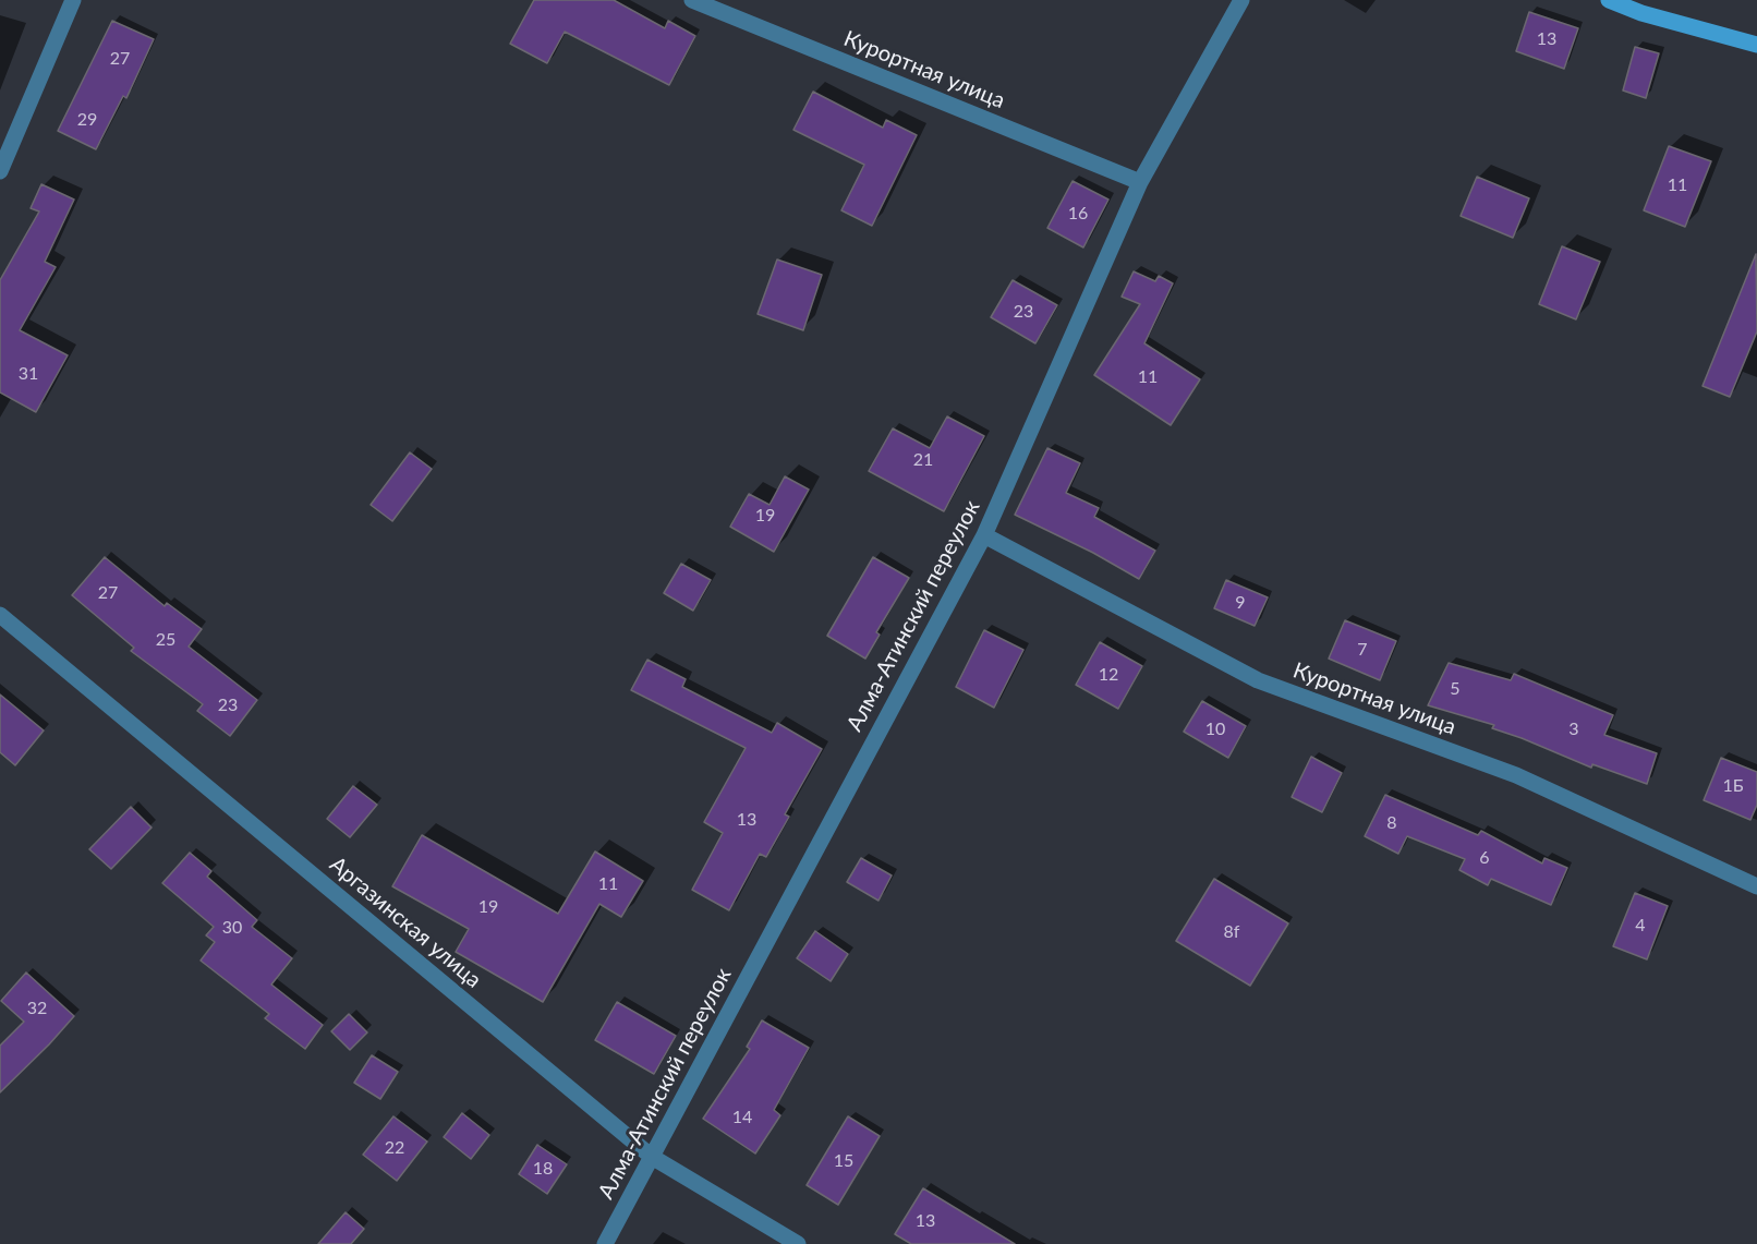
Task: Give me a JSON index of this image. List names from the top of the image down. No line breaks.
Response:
{"streets":{"street":["Курортная улица","Алма-Атинский переулок","Аргазинская улица"]},"crossings":[["Курортная улица","Алма-Атинский переулок"],["Алма-Атинский переулок","Аргазинская улица"]],"house_numbers":["13","27","29","11","16","23","31","11","21","19","27","9","25","7","12","5","23","10","3","1Б","13","8","6","11","19","4","30","8f","32","14","22","15","18","13"]}
